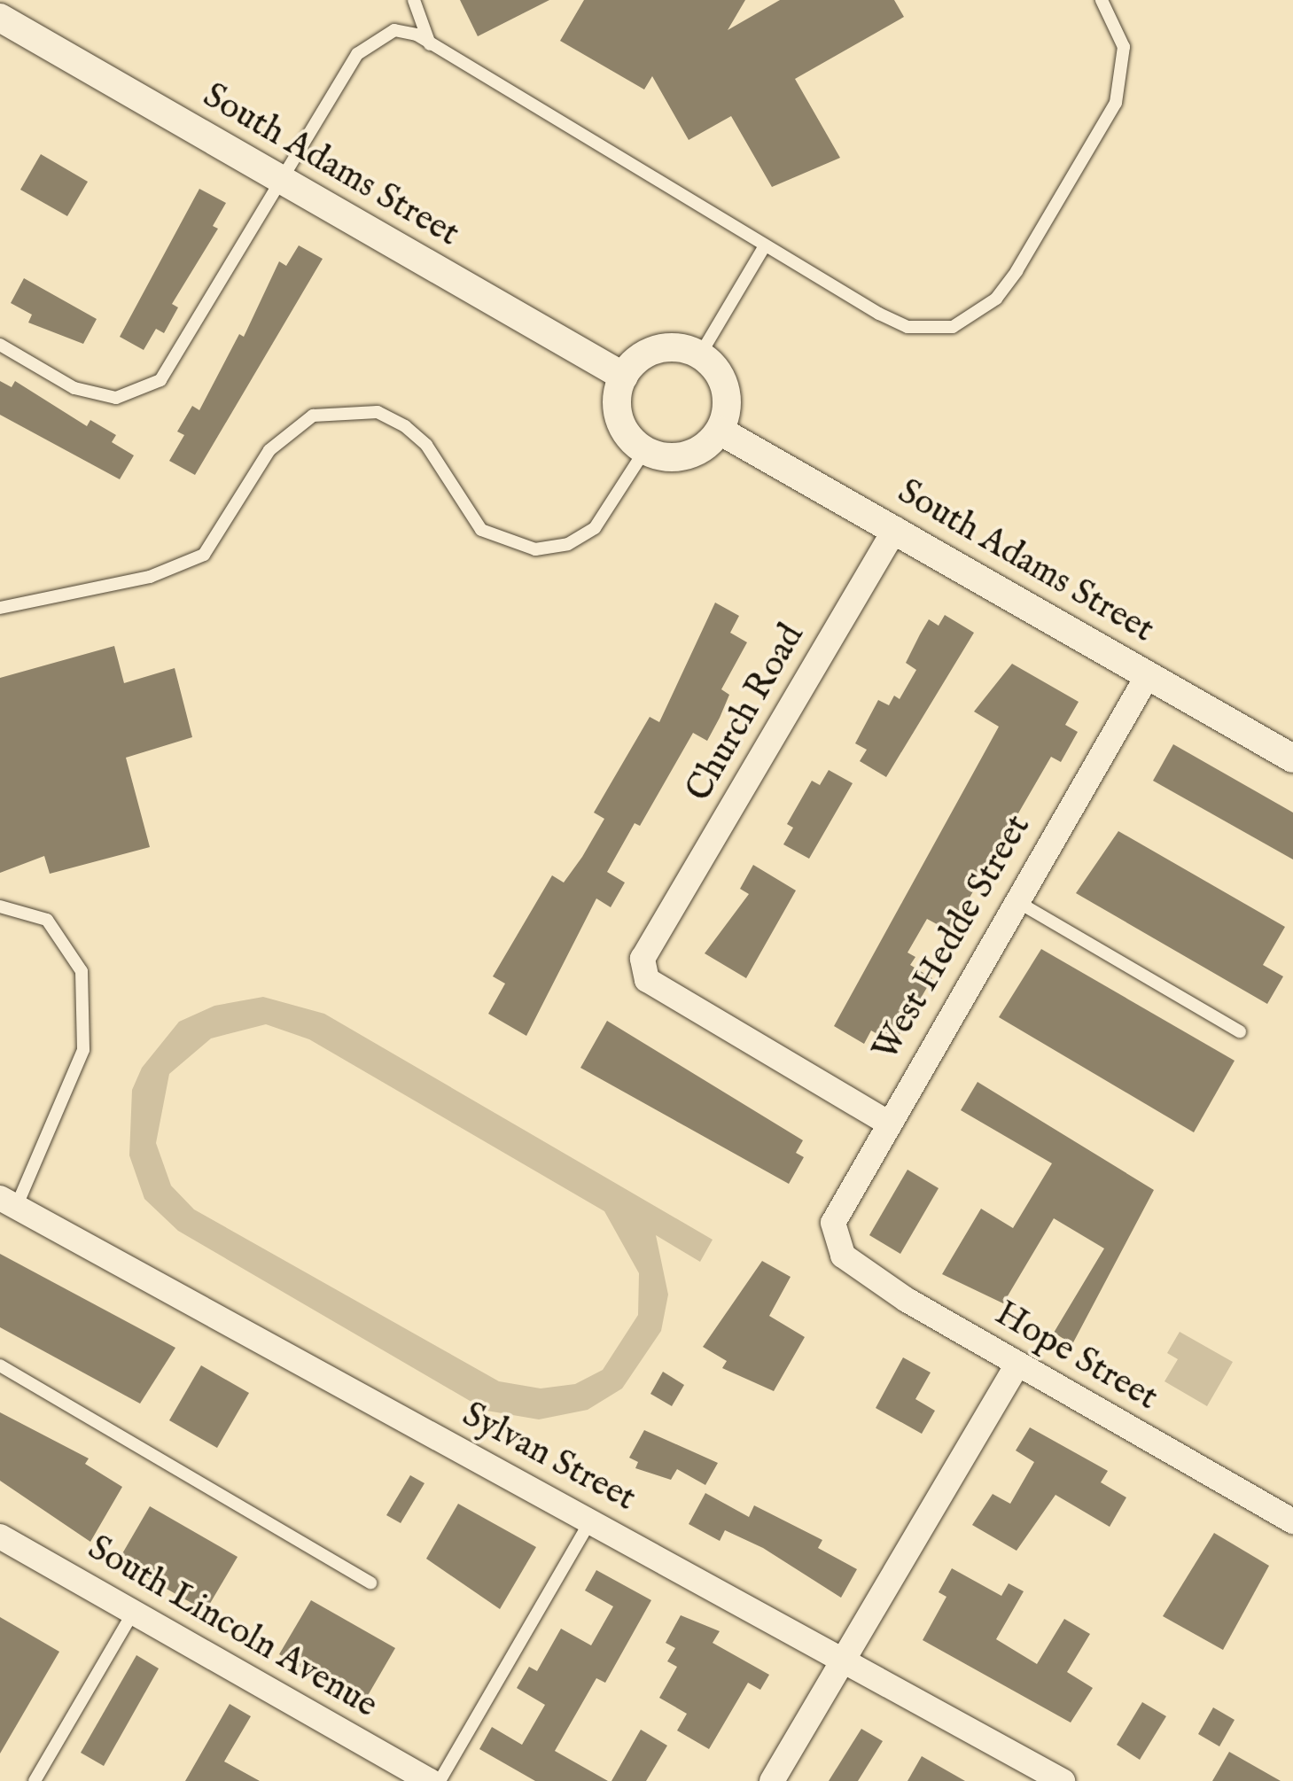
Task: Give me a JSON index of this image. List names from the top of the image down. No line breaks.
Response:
{"streets":{"street":["South Adams Street","Church Road","West Hedde Street","Hope Street","Sylvan Street","South Lincoln Avenue"]},"crossings":[["South Adams Street","Church Road"],["South Adams Street","West Hedde Street"],["Church Road","West Hedde Street"],["West Hedde Street","Hope Street"]]}
